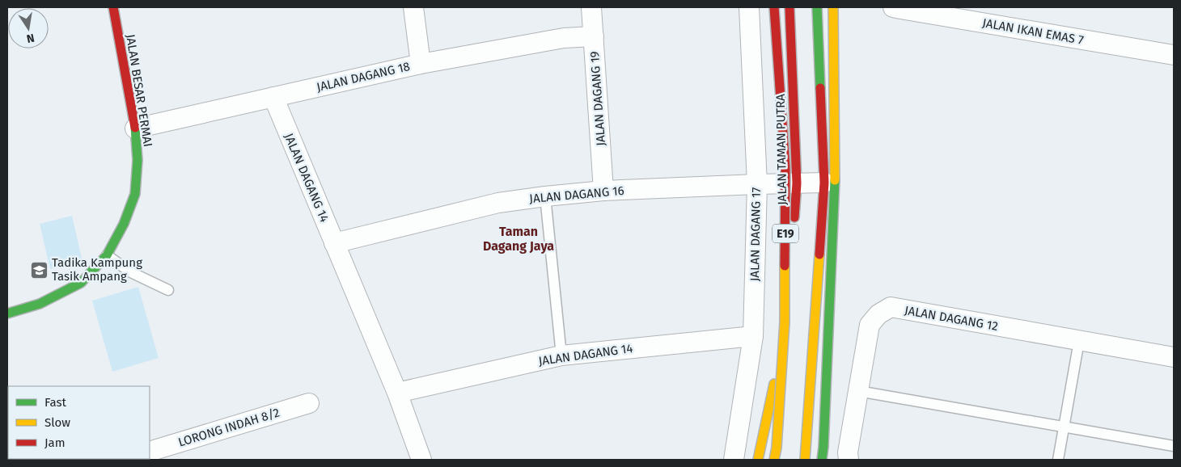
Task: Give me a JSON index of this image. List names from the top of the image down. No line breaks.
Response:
{"streets":{"main road":["JALAN BESAR PERMAI","JALAN TAMAN PUTRA","E19"],"street":["JALAN IKAN EMAS 7","JALAN DAGANG 18","JALAN DAGANG 19","JALAN DAGANG 14","JALAN DAGANG 16","JALAN DAGANG 17","JALAN DAGANG 12","LORONG INDAH 8/2"]},"crossings":[["JALAN DAGANG 18","JALAN BESAR PERMAI"],["JALAN DAGANG 18","JALAN DAGANG 19"],["JALAN DAGANG 18","JALAN DAGANG 14"],["JALAN DAGANG 19","JALAN DAGANG 16"],["JALAN TAMAN PUTRA","JALAN DAGANG 16"],["JALAN TAMAN PUTRA","E19"],["JALAN DAGANG 14","JALAN DAGANG 16"],["JALAN DAGANG 14","JALAN DAGANG 17"],["JALAN DAGANG 16","JALAN DAGANG 17"]],"districts":["Taman Dagang Jaya"],"places":{"school or university":["Tadika Kampung Tasik Ampang"]},"legend":["Fast","Slow","Jam"],"north":"bottom"}
